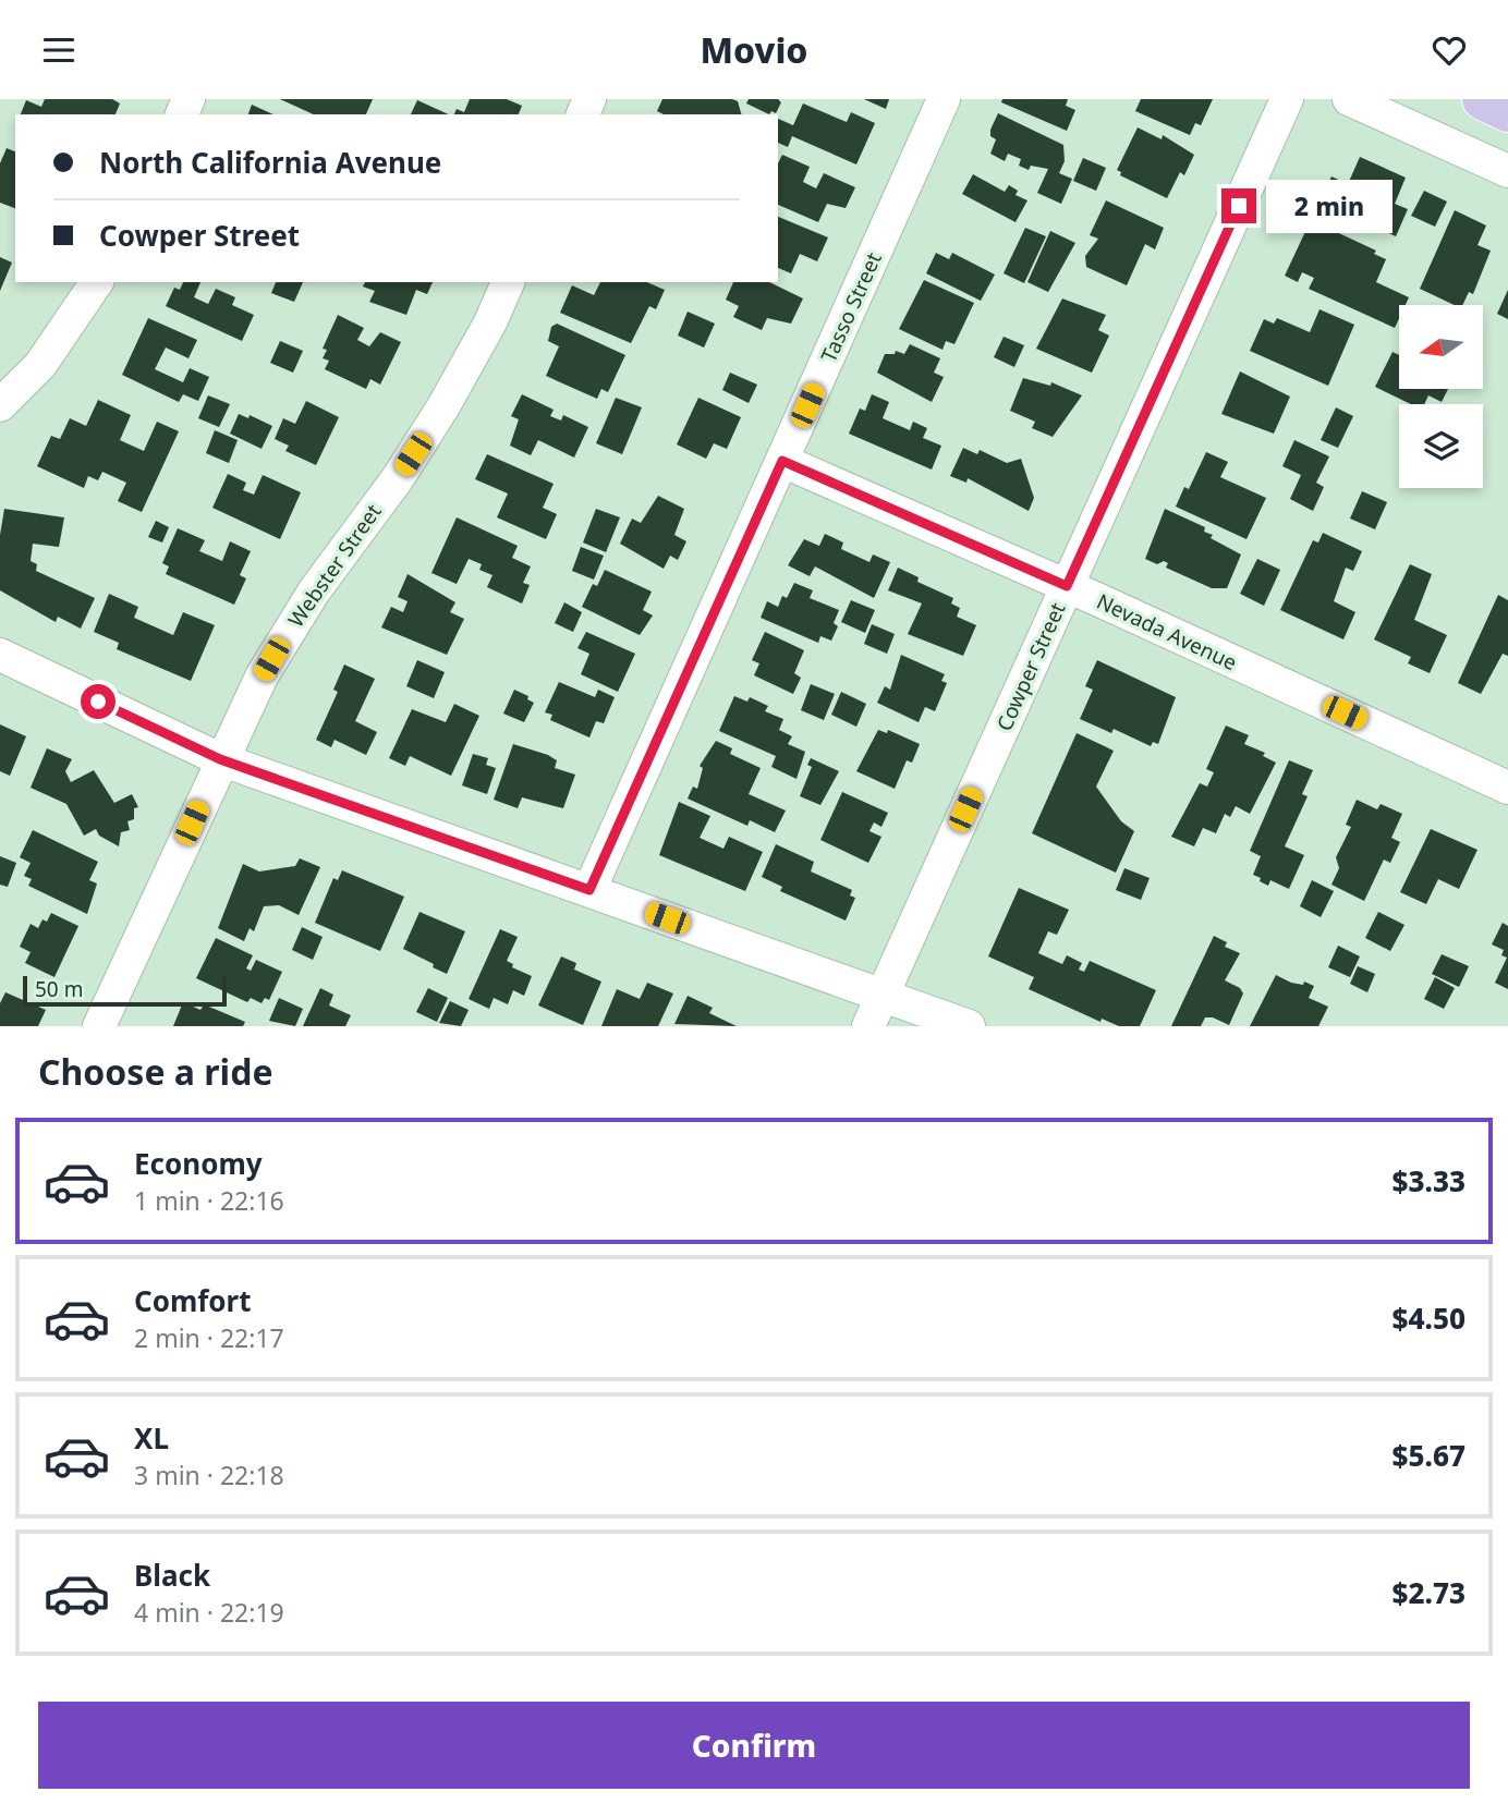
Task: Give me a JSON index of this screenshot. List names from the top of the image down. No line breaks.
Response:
{"streets":{"street":["Tasso Street","Webster Street","Nevada Avenue","Cowper Street"]},"crossings":[["Tasso Street","Nevada Avenue"],["Nevada Avenue","Cowper Street"]],"scale_bar":"50 m","north":"left","page":{"header":"Movio","banner":["North California Avenue","Cowper Street"],"bubble":"2 min","scale":"50 m","heading":"Choose a ride","list":[{"name":"Economy","note":"1 min · 22:16","value":"$3.33"},{"name":"Comfort","note":"2 min · 22:17","value":"$4.50"},{"name":"XL","note":"3 min · 22:18","value":"$5.67"},{"name":"Black","note":"4 min · 22:19","value":"$2.73"}],"buttons":"Confirm"}}
